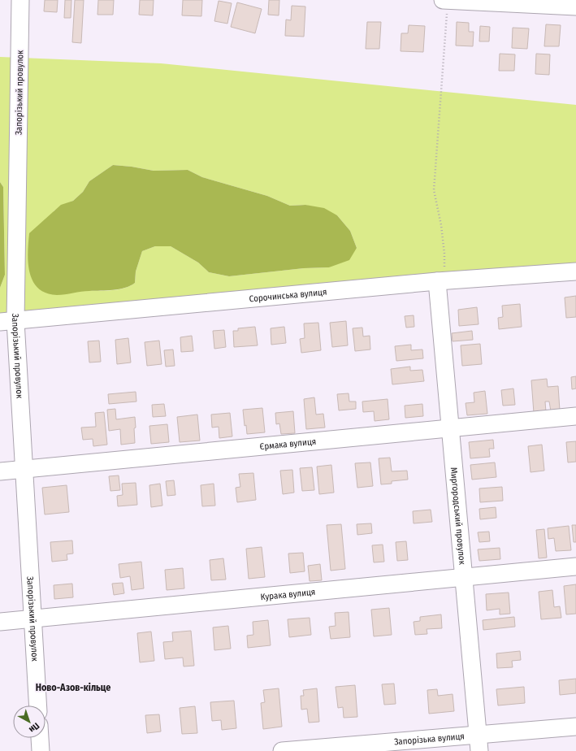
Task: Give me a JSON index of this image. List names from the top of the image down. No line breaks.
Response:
{"streets":{"street":["Запорізький провулок","Сорочинська вулиця","Єрмака вулиця","Миргородський провулок","Курака вулиця","Запорізька вулиця"]},"crossings":[["Запорізький провулок","Сорочинська вулиця"],["Запорізький провулок","Єрмака вулиця"],["Запорізький провулок","Курака вулиця"],["Сорочинська вулиця","Миргородський провулок"],["Єрмака вулиця","Миргородський провулок"],["Миргородський провулок","Курака вулиця"],["Миргородський провулок","Запорізька вулиця"]],"districts":["Ново-Азов-кільце"],"north":"bottom right"}
